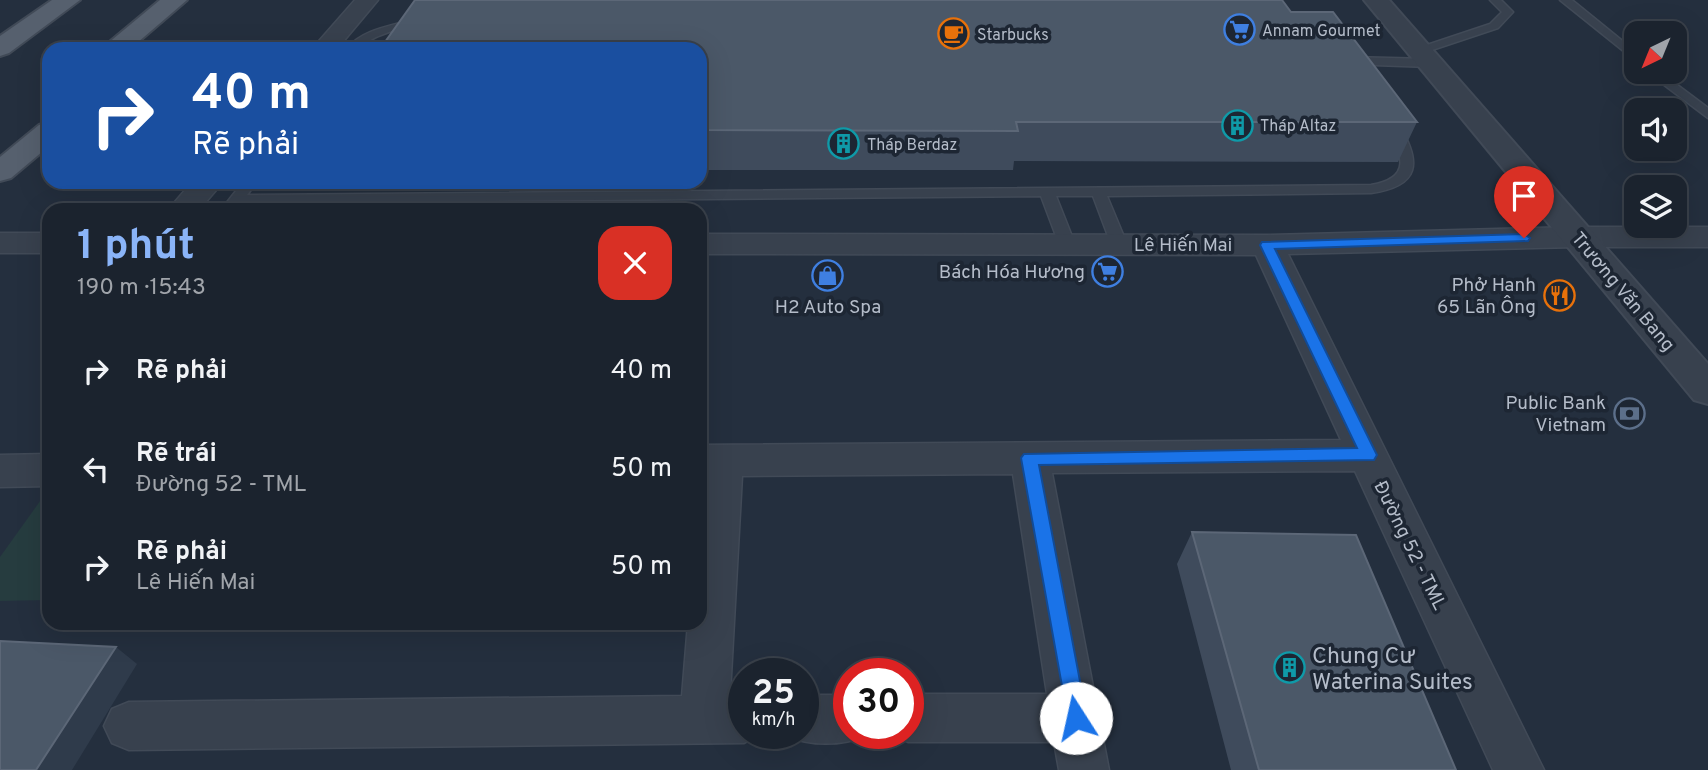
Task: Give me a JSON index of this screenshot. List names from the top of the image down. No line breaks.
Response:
{"streets":{"street":["Lê Hiến Mai","Trương Văn Bang","Đường 52 - TML"]},"crossings":[["Lê Hiến Mai","Trương Văn Bang"],["Lê Hiến Mai","Đường 52 - TML"]],"places":{"supermarket":["Annam Gourmet","Bách Hóa Hương"],"cafe":["Starbucks"],"building":["Tháp Altaz","Tháp Berdaz","Chung Cư Waterina Suites"],"shop":["H2 Auto Spa"],"restaurant":["Phở Hạnh 65 Lãn Ông"],"bank":["Public Bank Vietnam"]},"north":"bottom left","page":{"turn":["40 m","Rẽ phải"],"heading":["1 phút","190 m · 15:43"],"list":[{"name":"Rẽ phải","value":"40 m"},{"name":"Rẽ trái","note":"Đường 52 - TML","value":"50 m"},{"name":"Rẽ phải","note":"Lê Hiến Mai","value":"50 m"}],"speed":"25 km/h","limit":"30"}}
